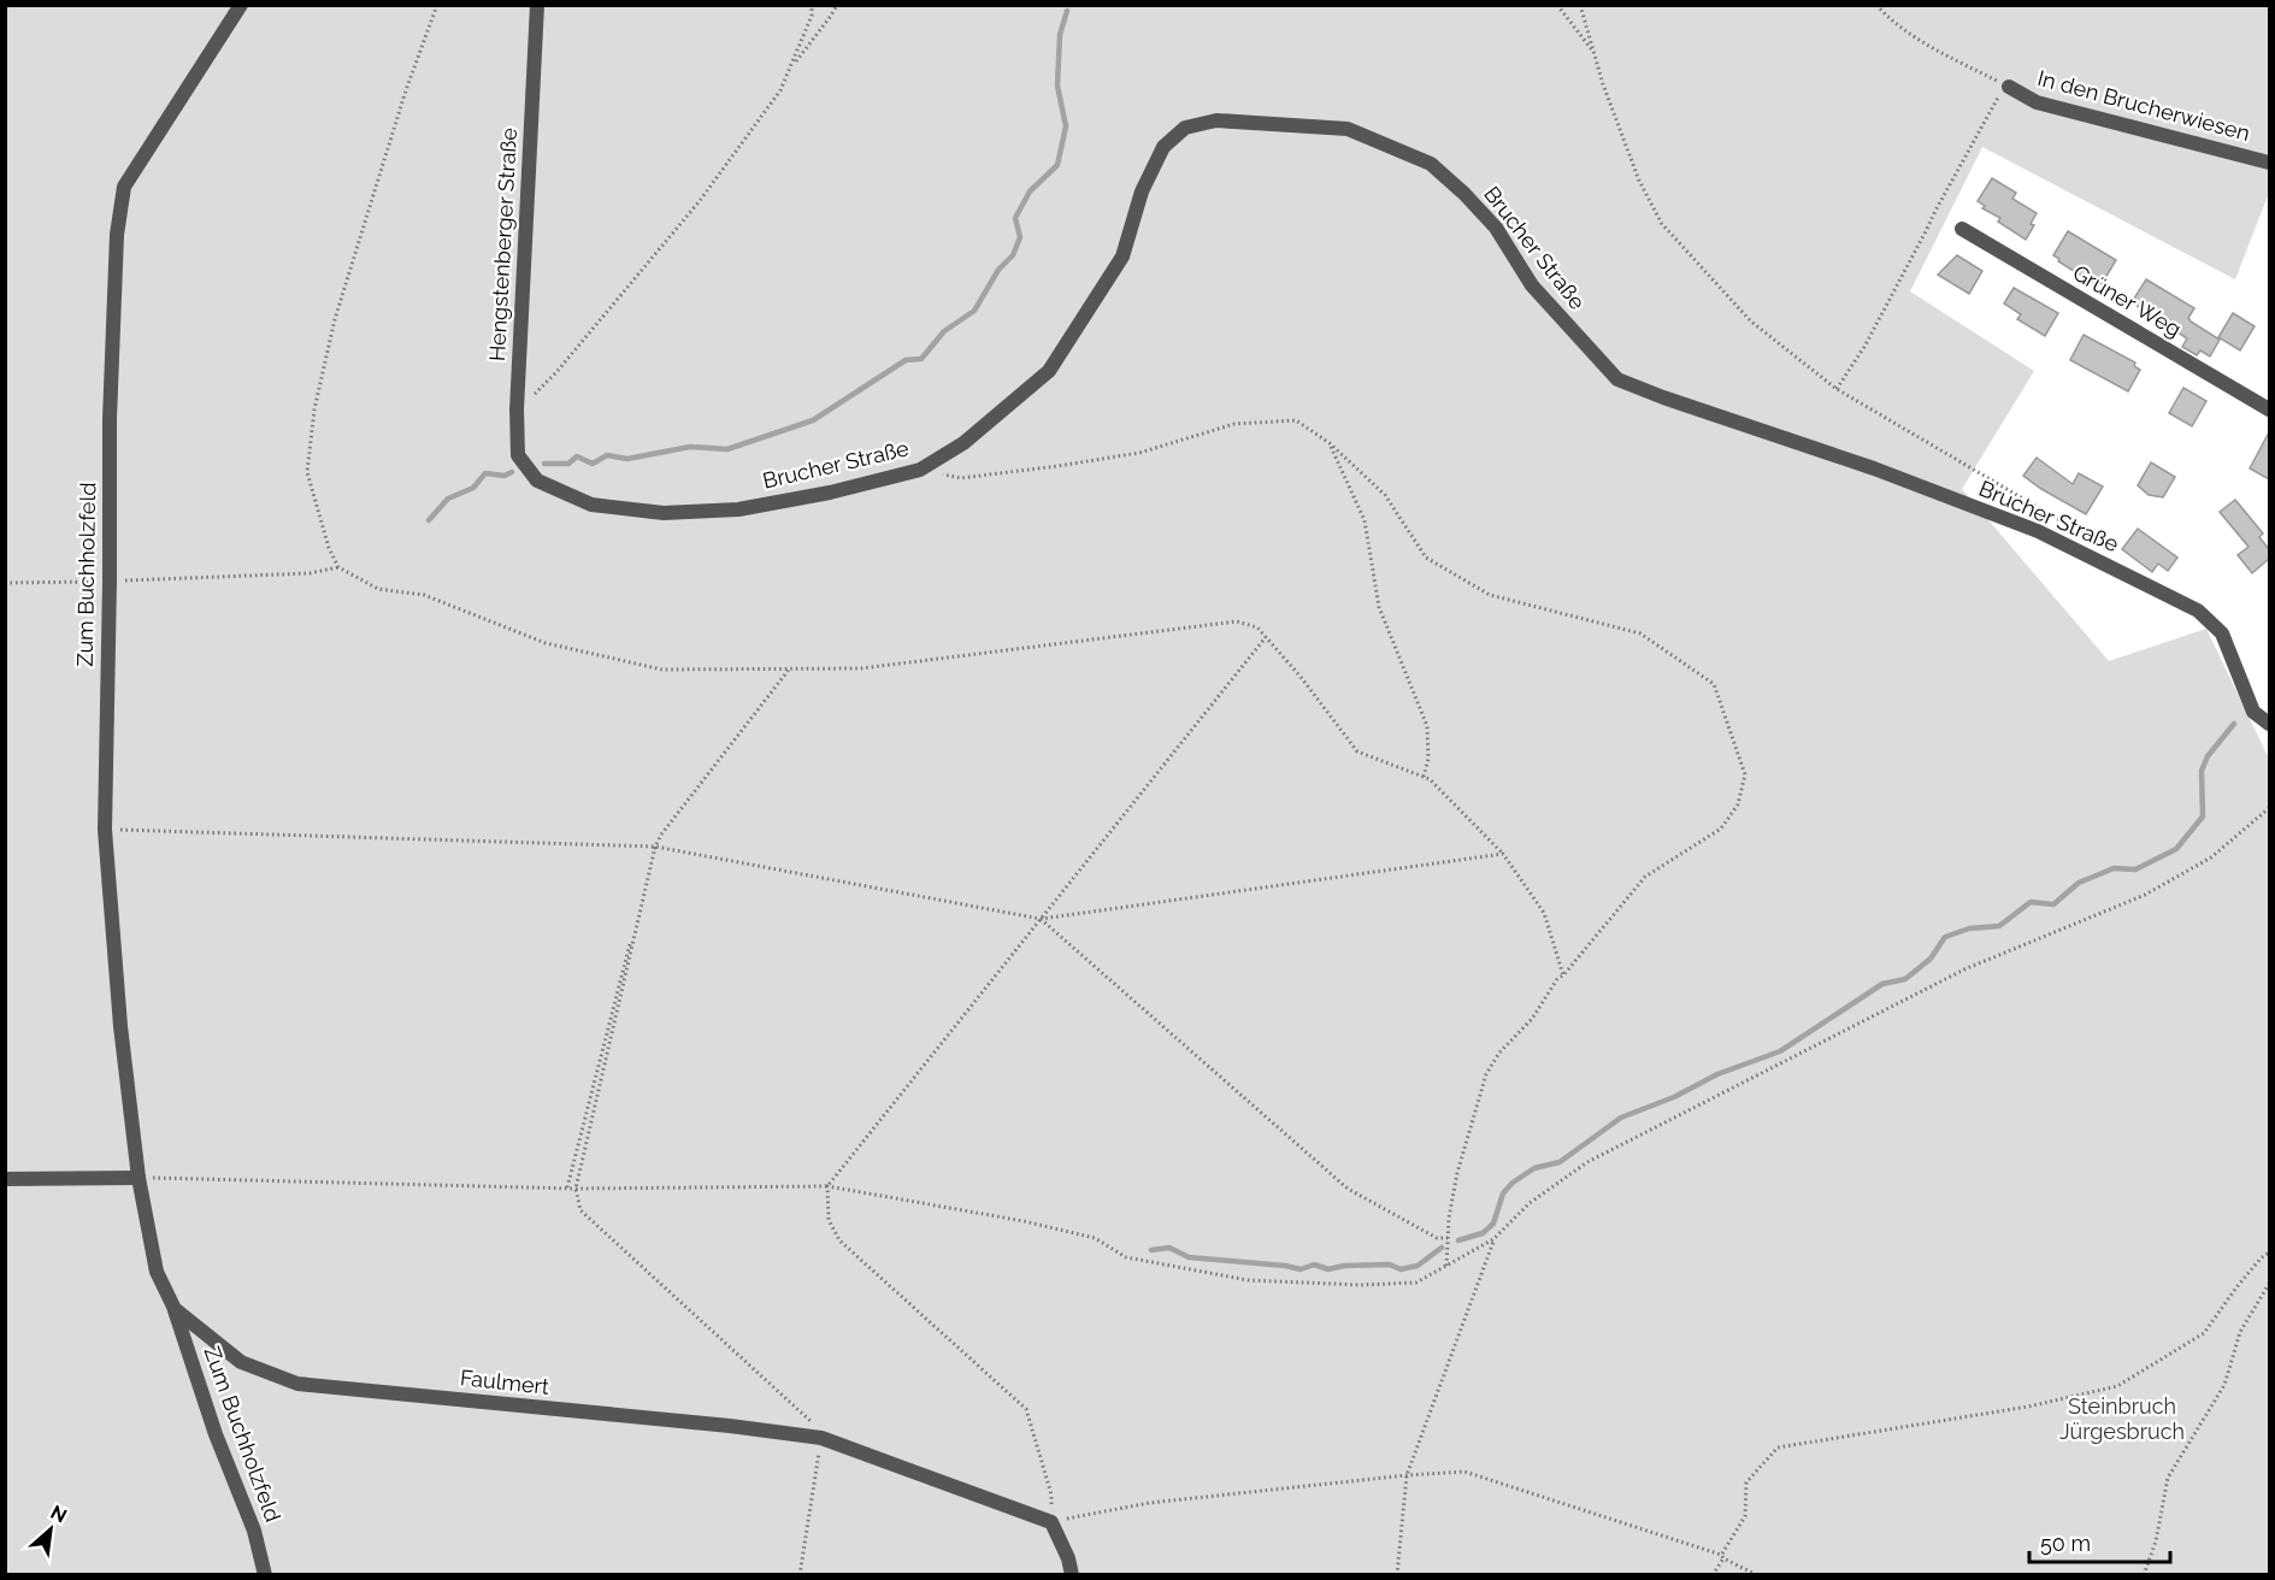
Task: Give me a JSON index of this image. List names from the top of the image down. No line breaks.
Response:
{"streets":{"street":["In den Brucherwiesen","Hengstenberger Straße","Brucher Straße","Grüner Weg","Zum Buchholzfeld","Faulmert"]},"crossings":[["Hengstenberger Straße","Brucher Straße"],["Zum Buchholzfeld","Faulmert"]],"parks":["Steinbruch Jürgesbruch"],"scale_bar":"50 m","north":"top right"}
